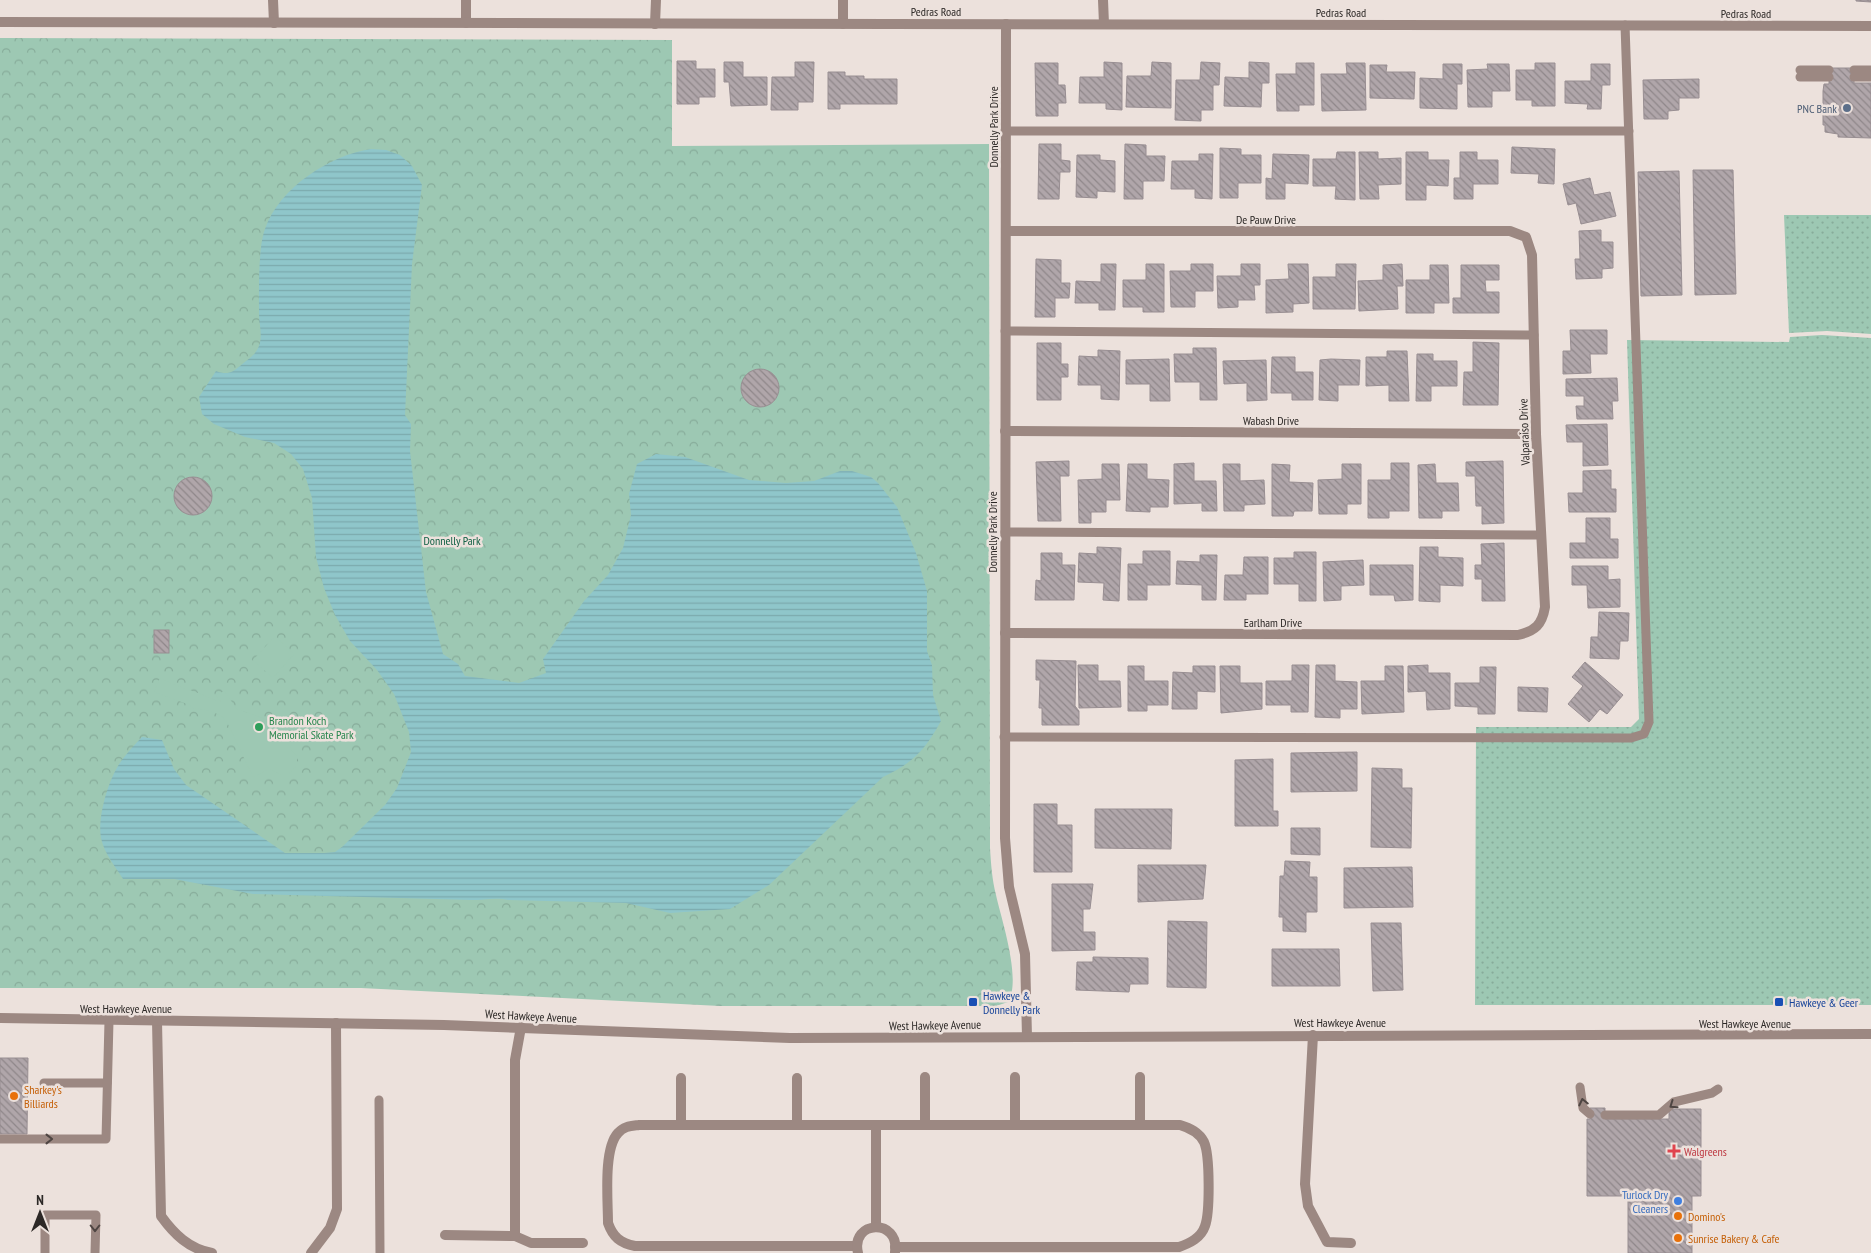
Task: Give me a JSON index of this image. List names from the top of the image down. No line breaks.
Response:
{"streets":{"street":["Pedras Road","Donnelly Park Drive","De Pauw Drive","Wabash Drive","Valparaiso Drive","Earlham Drive","West Hawkeye Avenue"]},"crossings":[["Pedras Road","Donnelly Park Drive"],["Donnelly Park Drive","De Pauw Drive"],["Donnelly Park Drive","Wabash Drive"],["Donnelly Park Drive","Earlham Drive"],["Donnelly Park Drive","West Hawkeye Avenue"],["De Pauw Drive","Valparaiso Drive"],["Wabash Drive","Valparaiso Drive"],["Valparaiso Drive","Earlham Drive"]],"parks":["Donnelly Park"],"places":{"other":["PNC Bank","Brandon Koch Memorial Skate Park","Sharkey's Billiards","Turlock Dry Cleaners","Domino's","Sunrise Bakery & Cafe"],"transit":["Hawkeye & Donnelly Park","Hawkeye & Geer"],"health":["Walgreens"]},"north":"top"}
